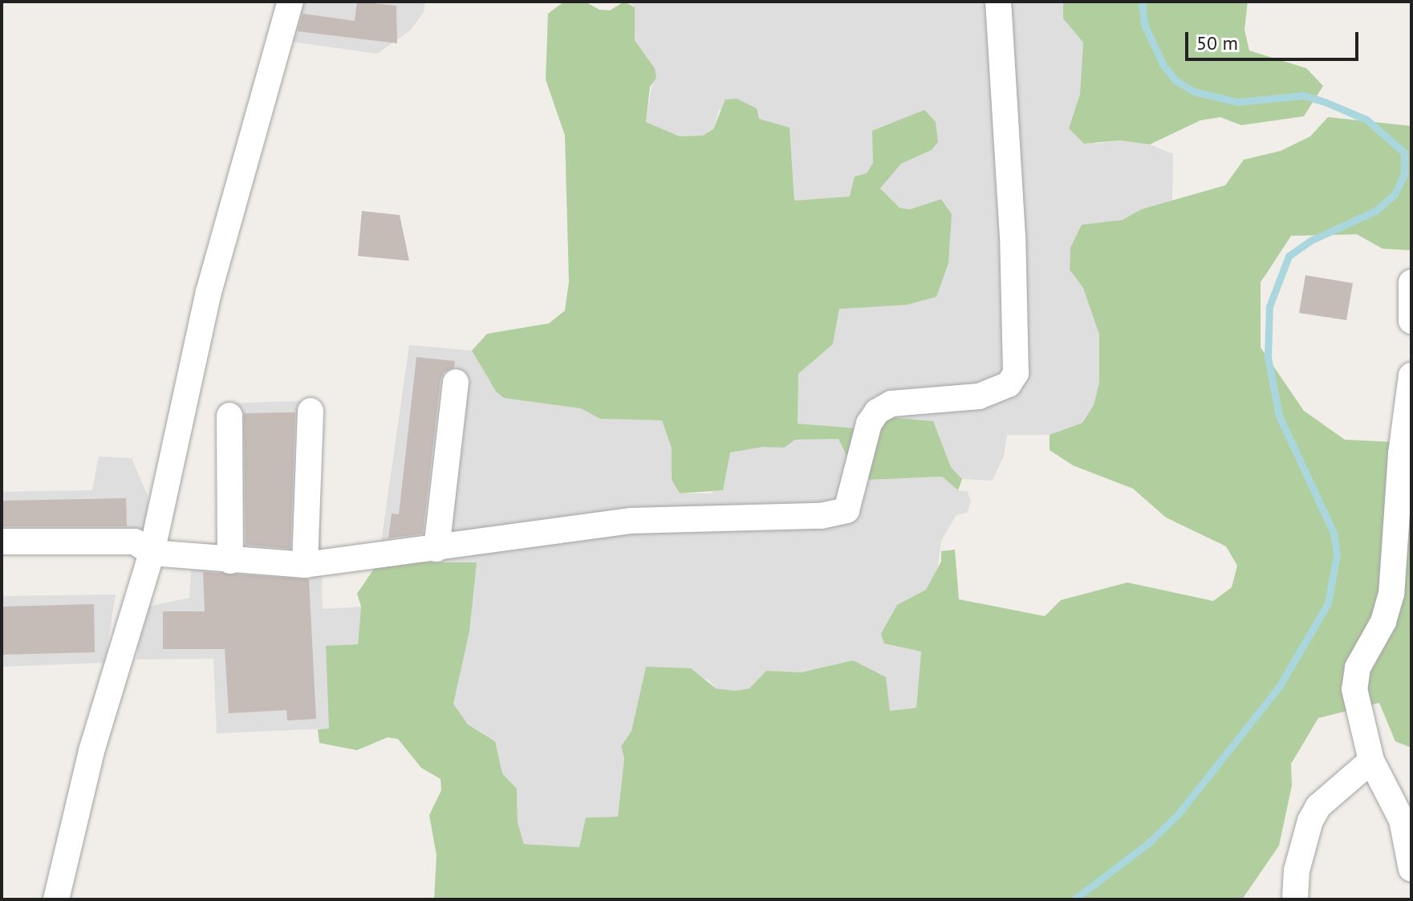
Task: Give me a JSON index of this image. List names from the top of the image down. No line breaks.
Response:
{"scale_bar":"50 m"}
